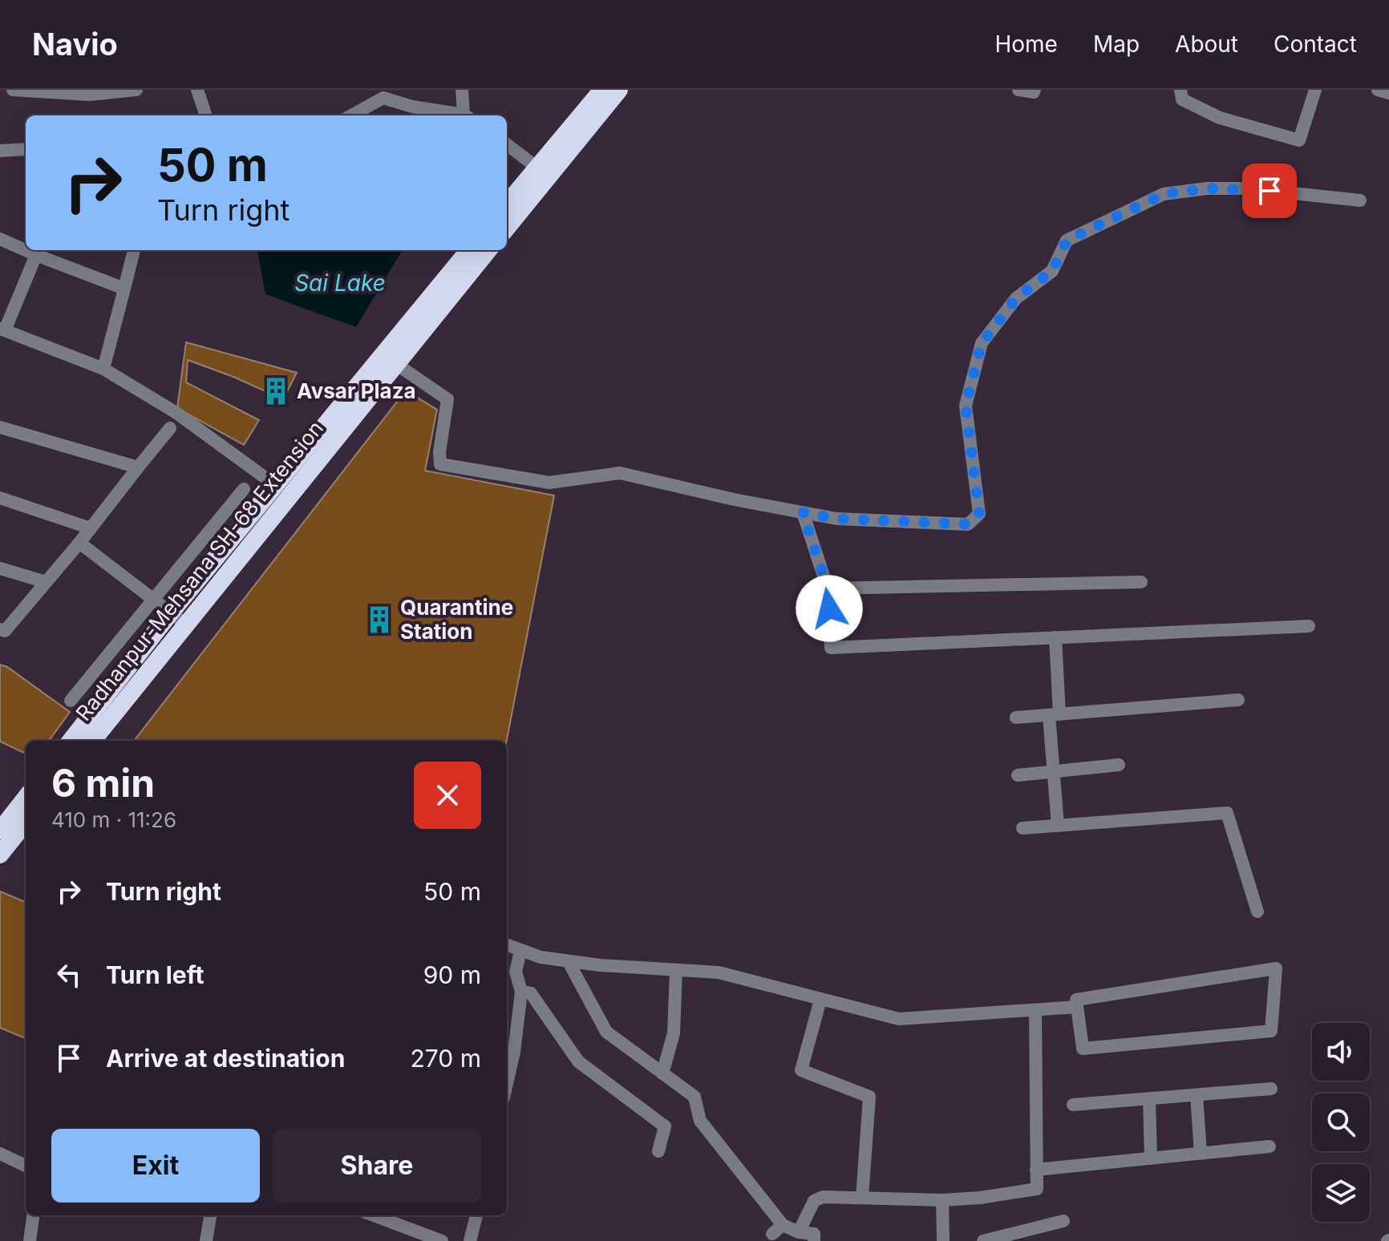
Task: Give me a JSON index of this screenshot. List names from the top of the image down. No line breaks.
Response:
{"streets":{"highway":["Radhanpur-Mehsana SH-68 Extension"]},"water":["Sai Lake"],"places":{"building":["Avsar Plaza","Quarantine Station"]},"page":{"header":"Navio","nav":["Home","Map","About","Contact"],"turn":["50 m","Turn right"],"heading":["6 min","410 m · 11:26"],"list":[{"name":"Turn right","value":"50 m"},{"name":"Turn left","value":"90 m"},{"name":"Arrive at destination","value":"270 m"}],"buttons":["Exit","Share"]}}
